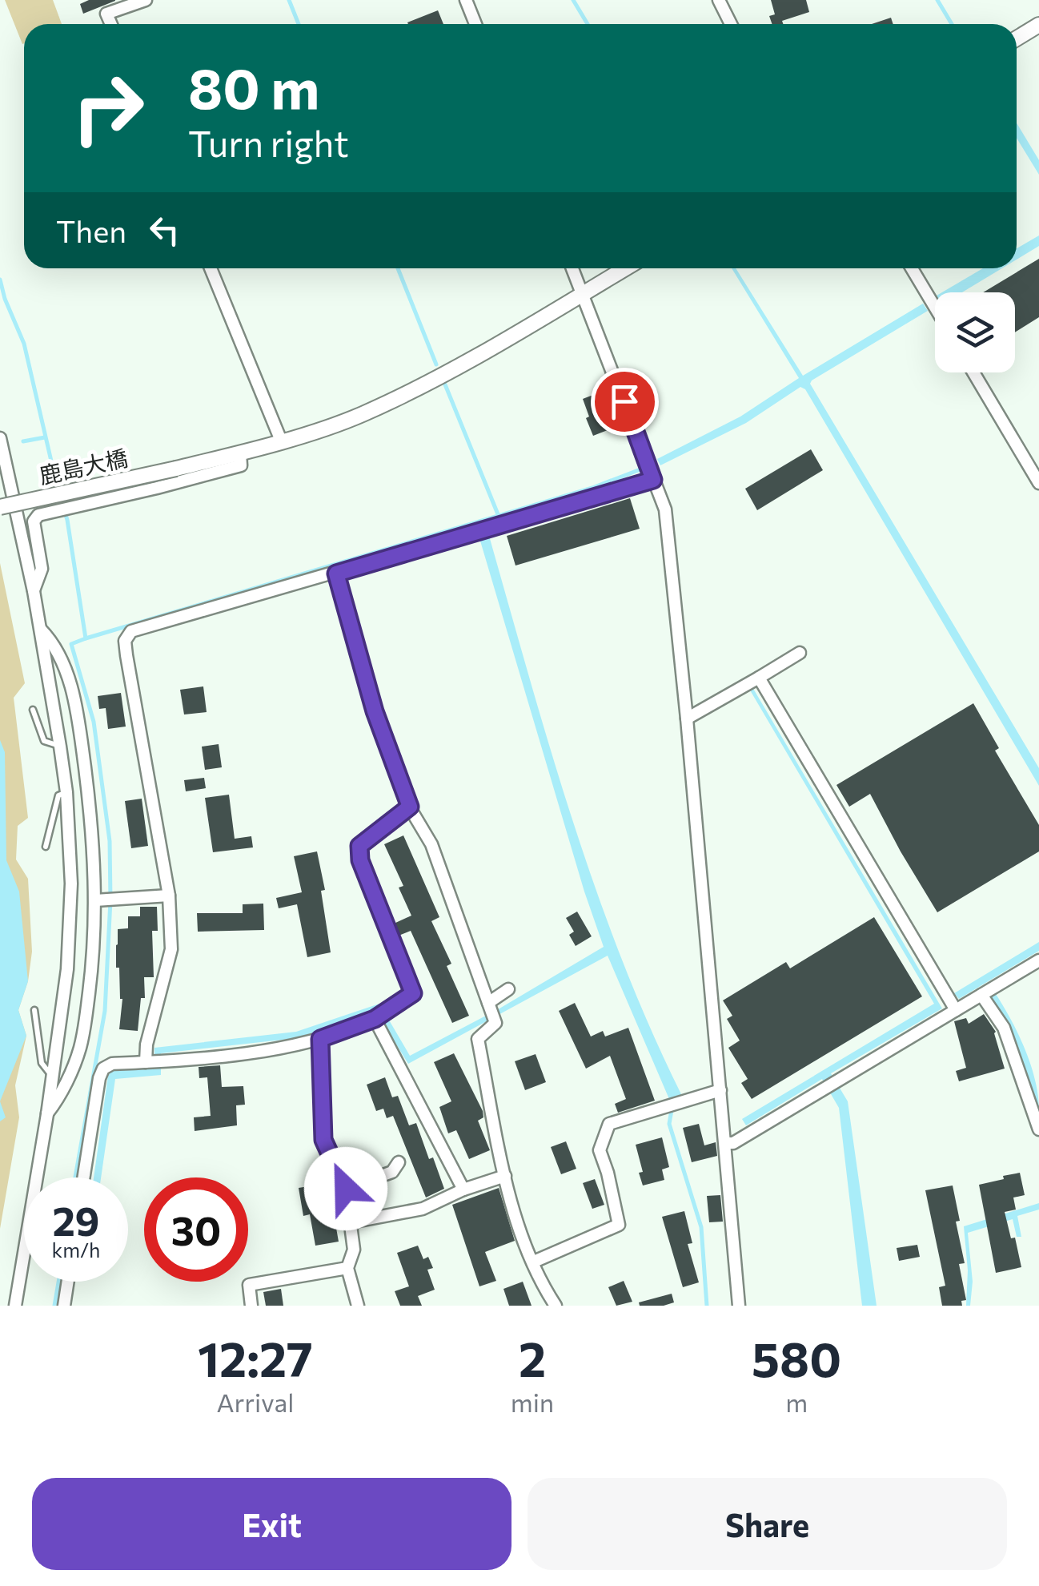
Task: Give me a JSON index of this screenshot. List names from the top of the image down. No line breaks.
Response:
{"streets":{"street":["鹿島大橋"]},"page":{"turn":["80 m","Turn right"],"then":"Then","speed":"29 km/h","limit":"30","eta":["12:27","Arrival","2","min","580","m"],"buttons":["Exit","Share"]}}
